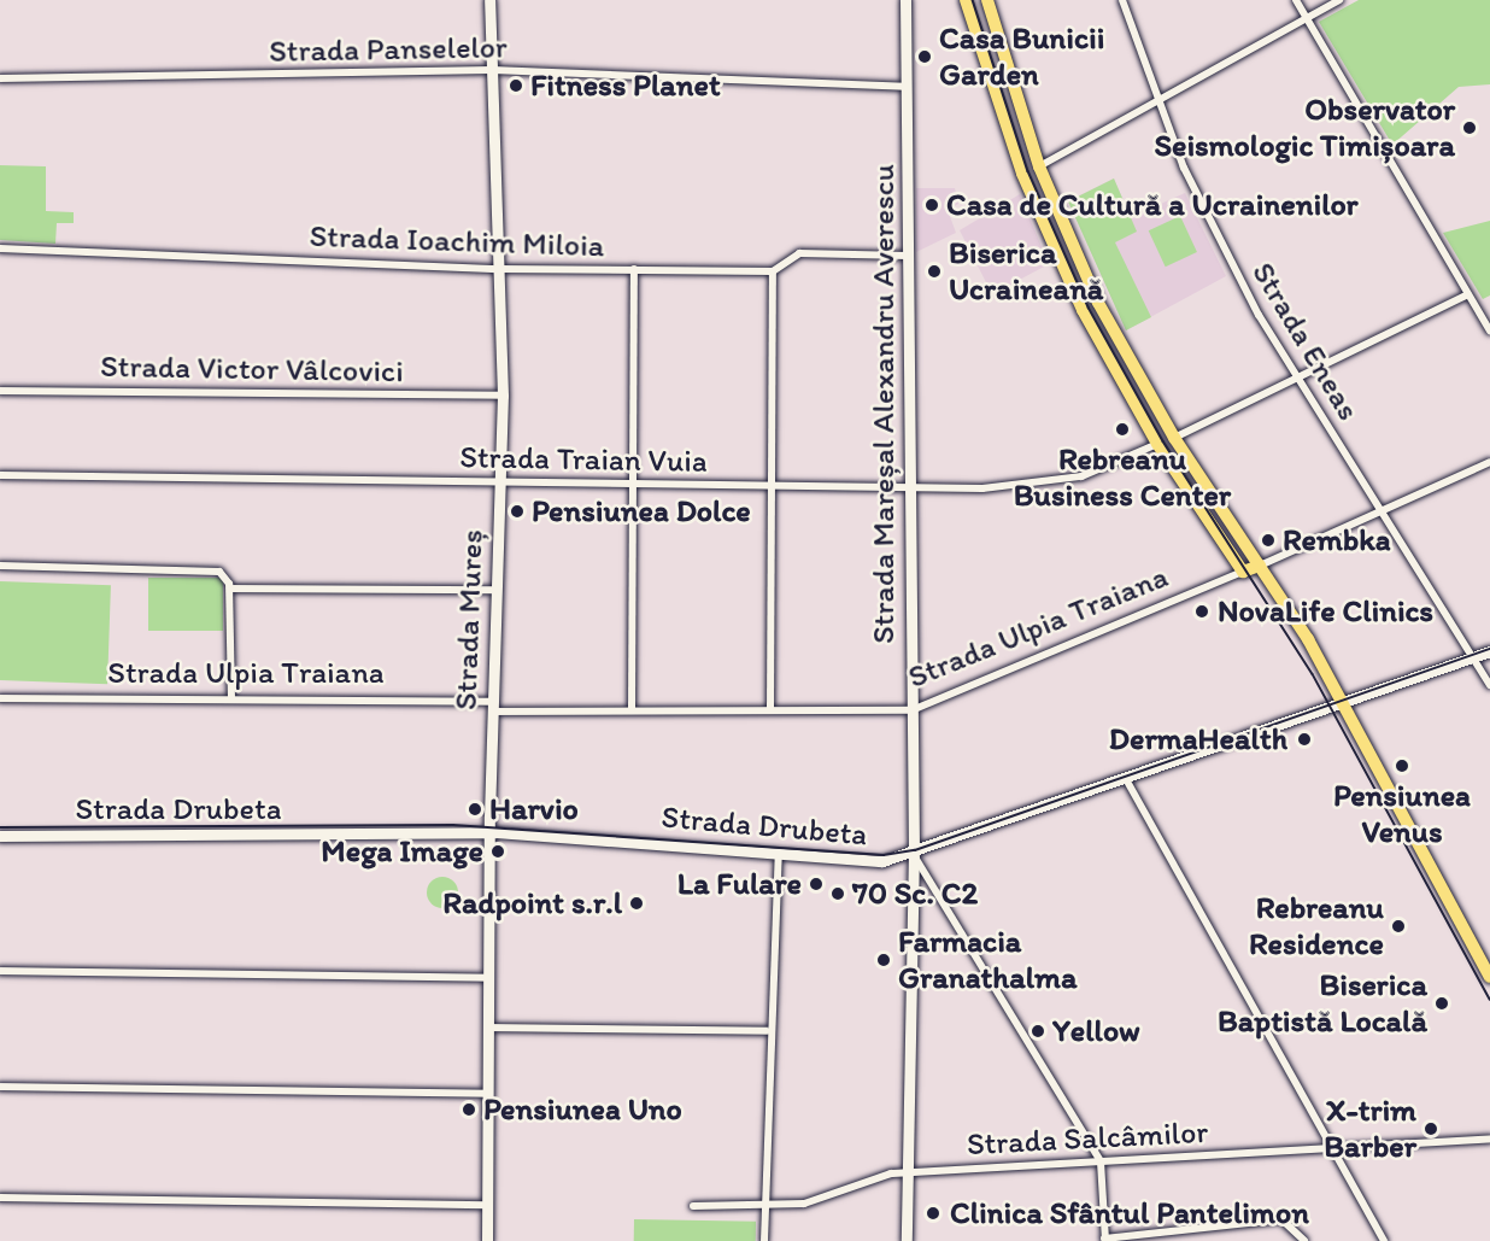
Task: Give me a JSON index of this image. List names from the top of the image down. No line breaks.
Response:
{"streets":{"main road":["Strada Ulpia Traiana"],"street":["Strada Panselelor","Strada Ioachim Miloia","Strada Eneas","Strada Victor Vâlcovici","Strada Mareșal Alexandru Averescu","Strada Traian Vuia","Strada Mureș","Strada Drubeta","Strada Salcâmilor"]},"crossings":[["Strada Panselelor","Strada Mareșal Alexandru Averescu"],["Strada Panselelor","Strada Mureș"],["Strada Ioachim Miloia","Strada Mureș"],["Strada Eneas","Strada Ulpia Traiana"],["Strada Eneas","Strada Drubeta"],["Strada Victor Vâlcovici","Strada Mureș"],["Strada Mareșal Alexandru Averescu","Strada Traian Vuia"],["Strada Mareșal Alexandru Averescu","Strada Ulpia Traiana"],["Strada Mareșal Alexandru Averescu","Strada Drubeta"],["Strada Mareșal Alexandru Averescu","Strada Salcâmilor"],["Strada Traian Vuia","Strada Mureș"],["Strada Mureș","Strada Ulpia Traiana"],["Strada Mureș","Strada Drubeta"]],"places":["Casa Bunicii Garden","Fitness Planet","Observator Seismologic Timișoara","Casa de Cultură a Ucrainenilor","Biserica Ucraineană","Rebreanu Business Center","Pensiunea Dolce","Rembka","NovaLife Clinics","DermaHealth","Pensiunea Venus","Harvio","Mega Image","La Fulare","70 Sc. C2","Radpoint s.r.l","Rebreanu Residence","Farmacia Granathalma","Biserica Baptistă Locală","Yellow","Pensiunea Uno","X-trim Barber","Clinica Sfântul Pantelimon"]}
